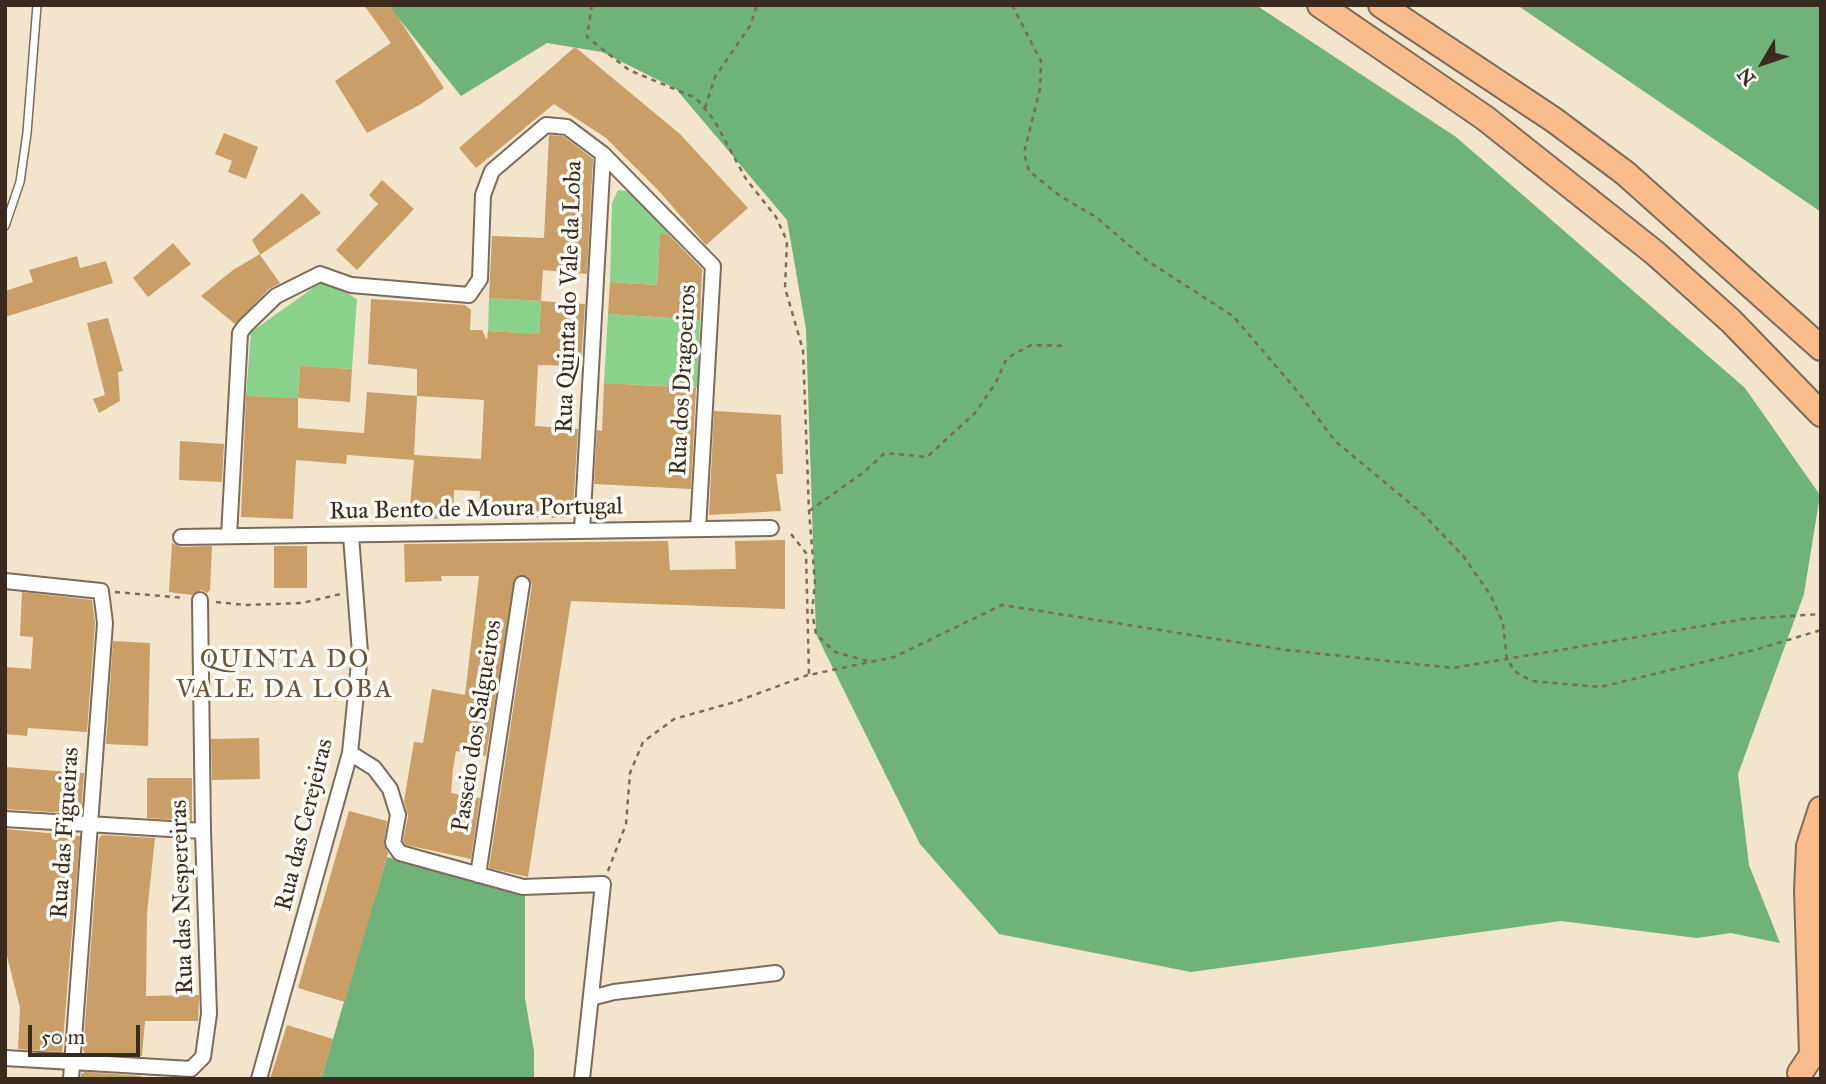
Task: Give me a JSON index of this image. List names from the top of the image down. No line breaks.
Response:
{"streets":{"street":["Rua Quinta do Vale da Loba","Rua dos Dragoeiros","Rua Bento de Moura Portugal","Passeio dos Salgueiros","Rua das Cerejeiras","Rua das Figueiras","Rua das Nespereiras"]},"crossings":[["Rua Quinta do Vale da Loba","Rua dos Dragoeiros"],["Rua Quinta do Vale da Loba","Rua Bento de Moura Portugal"],["Rua dos Dragoeiros","Rua Bento de Moura Portugal"],["Rua Bento de Moura Portugal","Rua das Cerejeiras"],["Rua das Figueiras","Rua das Nespereiras"]],"districts":["QUINTA DO VALE DA LOBA"],"scale_bar":"50 m","north":"bottom left"}
